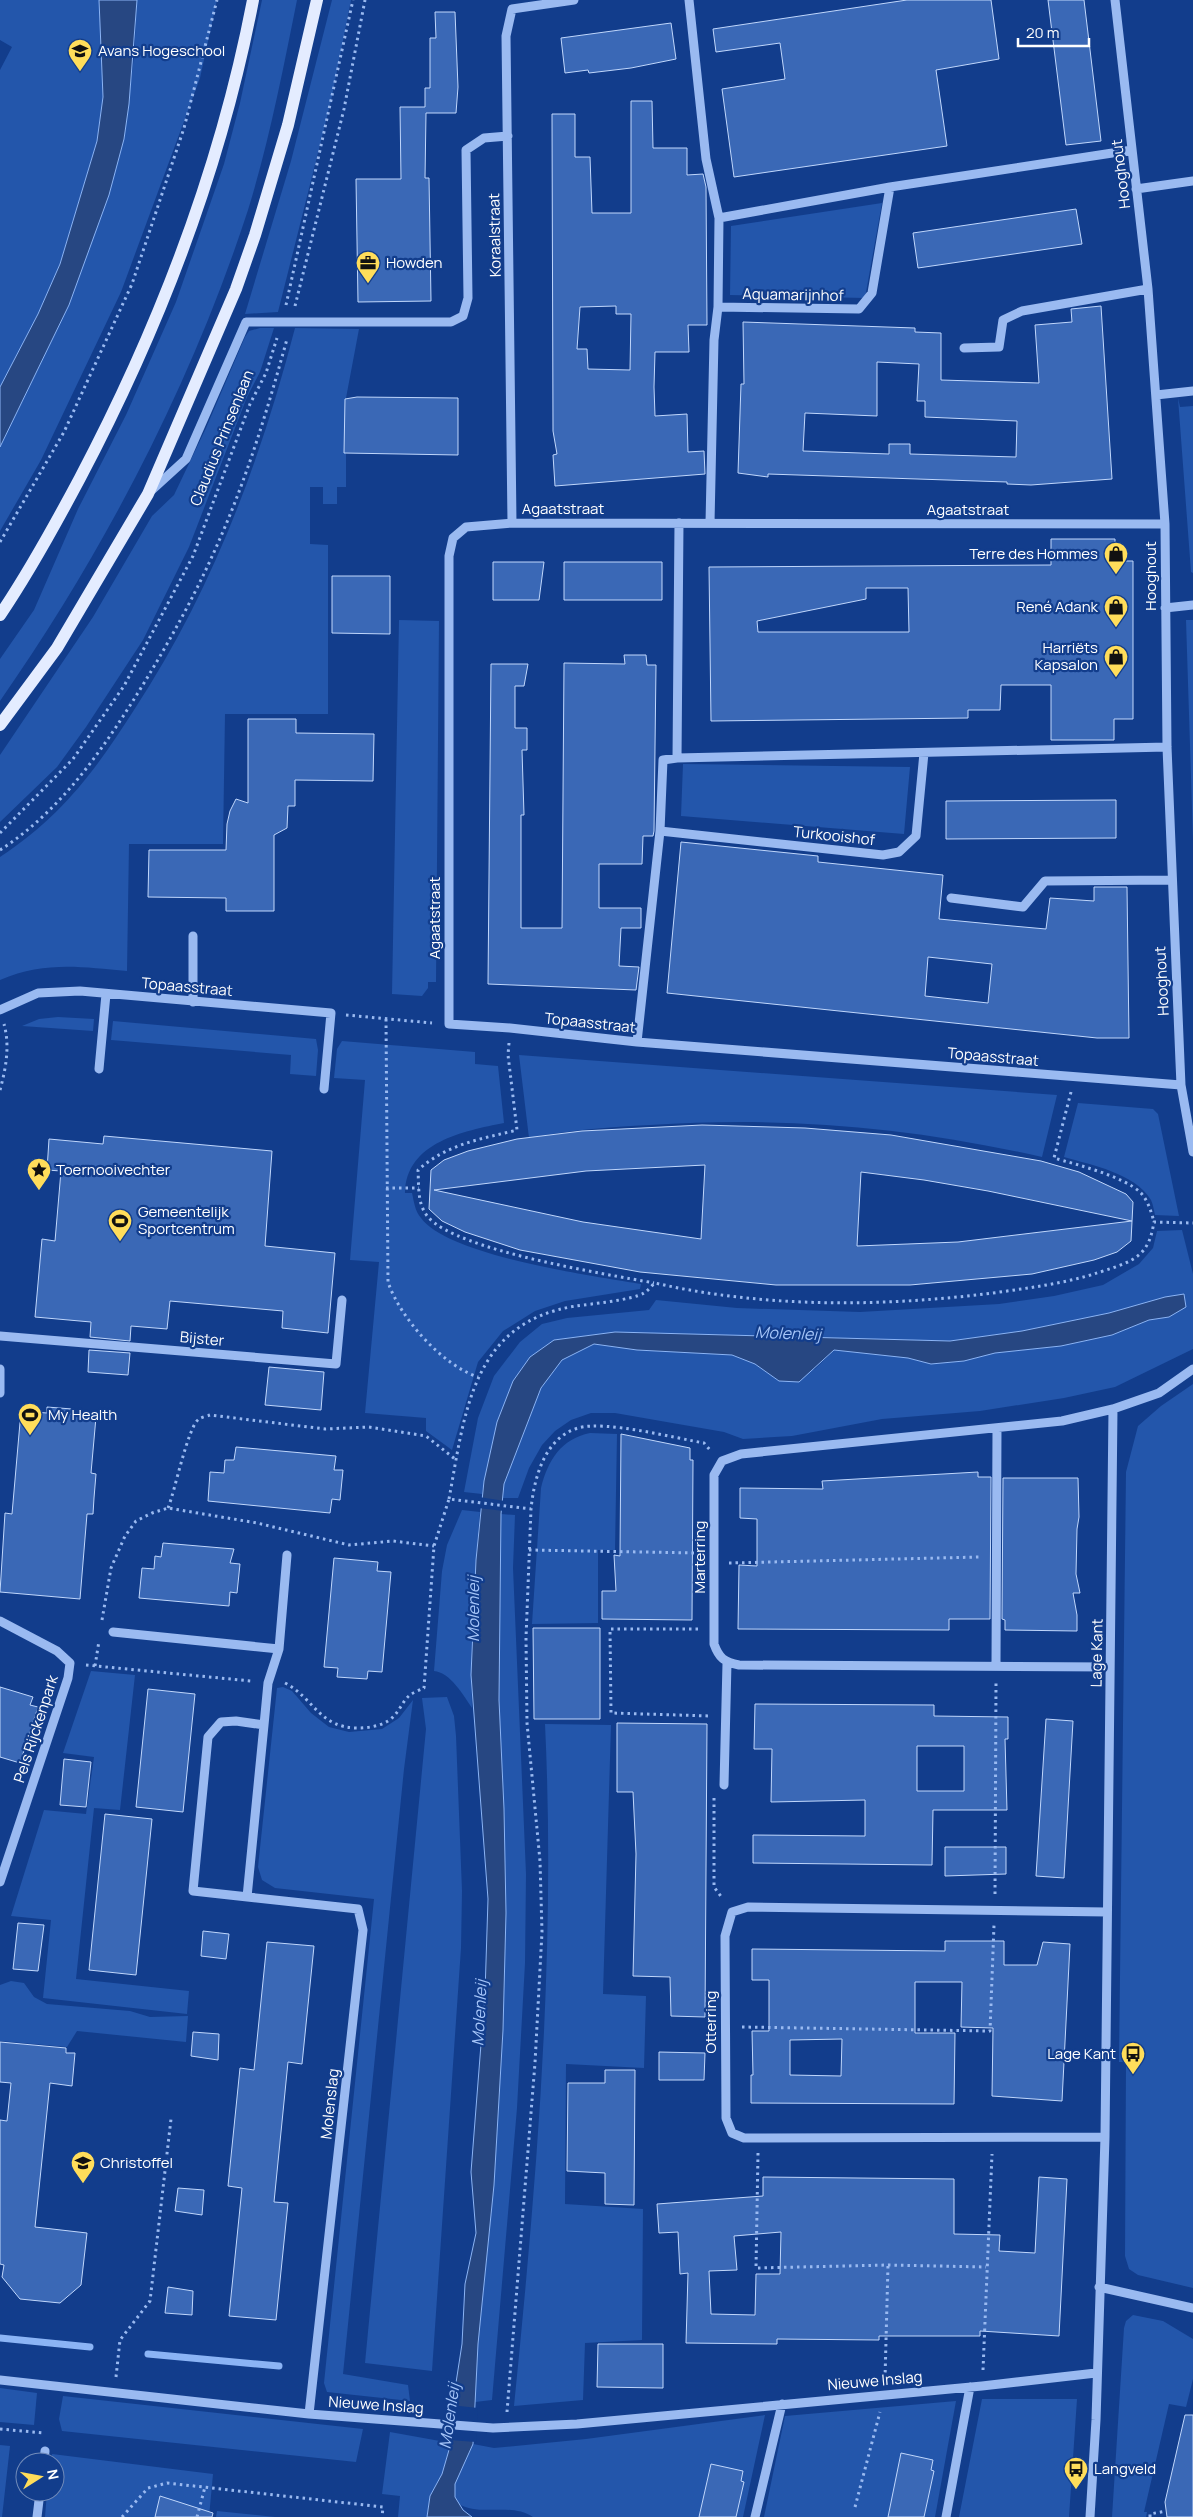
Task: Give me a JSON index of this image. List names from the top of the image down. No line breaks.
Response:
{"streets":{"street":["Hooghout","Koraalstraat","Aquamarijnhof","Agaatstraat","Turkooishof","Topaasstraat","Bijster","Marterring","Lage Kant","Pels Rijckenpark","Otterring","Molenslag","Nieuwe Inslag"],"path":["Claudius Prinsenlaan"]},"crossings":[["Hooghout","Agaatstraat"],["Hooghout","Topaasstraat"],["Koraalstraat","Agaatstraat"],["Agaatstraat","Topaasstraat"],["Lage Kant","Otterring"],["Lage Kant","Nieuwe Inslag"],["Molenslag","Nieuwe Inslag"]],"water":["Molenleij"],"places":{"school or university":["Avans Hogeschool","Christoffel"],"office":["Howden"],"shop":["Terre des Hommes","René Adank","Harriëts Kapsalon"],"place":["Toernooivechter"],"sports":["Gemeentelijk Sportcentrum","My Health"],"bus stop":["Lage Kant","Langveld"]},"scale_bar":"20 m","north":"right"}
